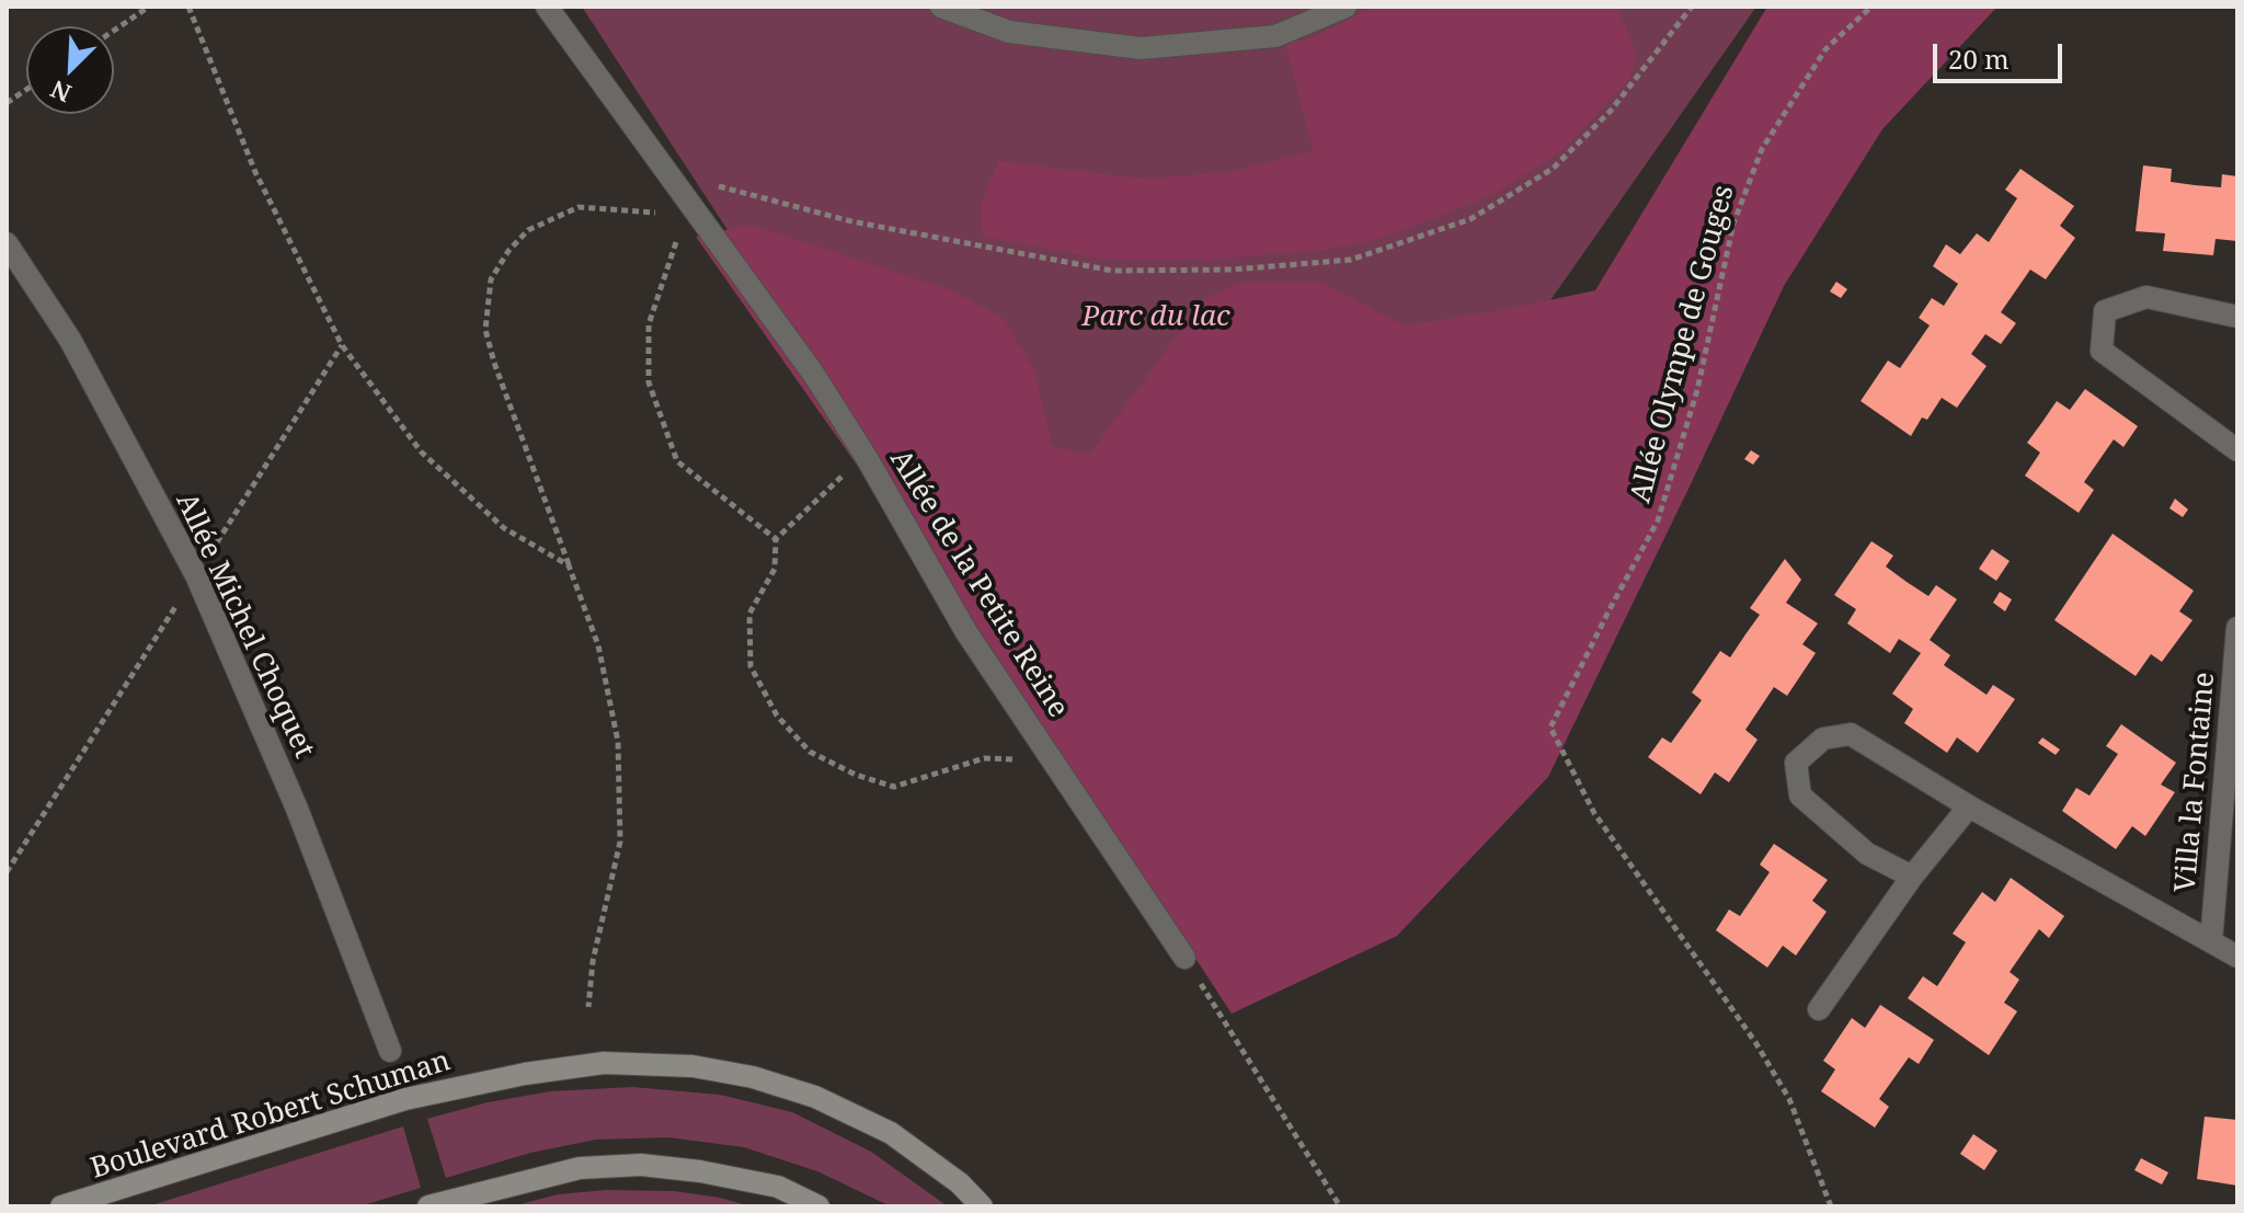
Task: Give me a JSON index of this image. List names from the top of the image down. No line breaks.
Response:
{"streets":{"main road":["Boulevard Robert Schuman"],"street":["Allée de la Petite Reine","Allée Michel Choquet","Villa la Fontaine"],"path":["Allée Olympe de Gouges"]},"parks":["Parc du lac"],"scale_bar":"20 m","north":"bottom left"}
